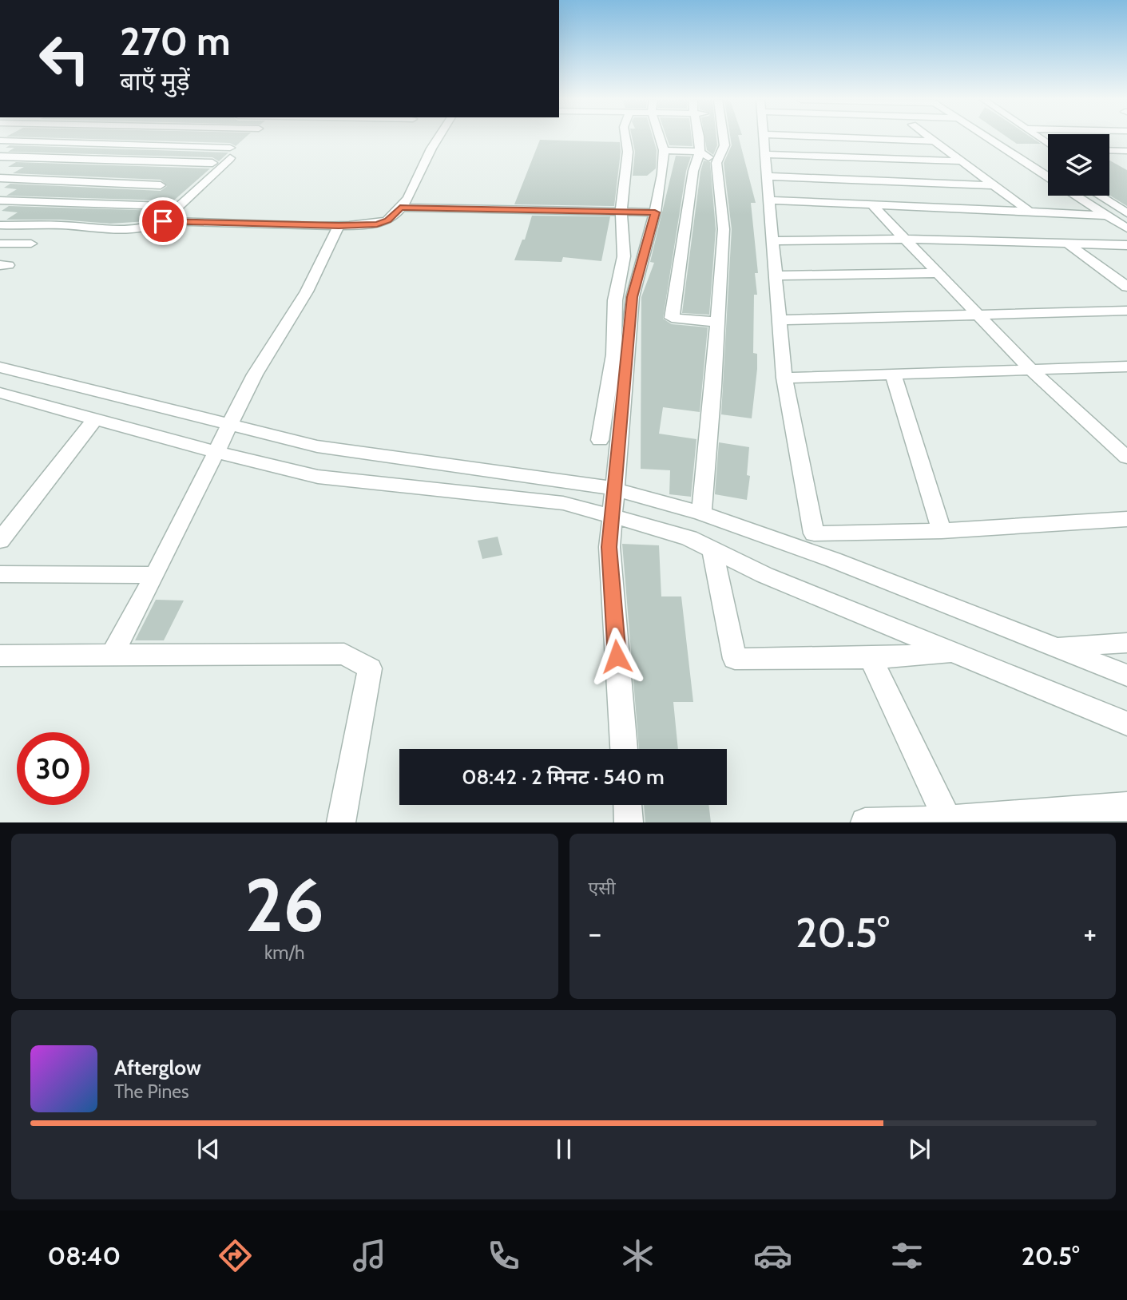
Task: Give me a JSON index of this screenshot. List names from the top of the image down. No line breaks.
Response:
{"page":{"turn":["270 m","बाएँ मुड़ें"],"limit":"30","trip":"08:42 · 2 मिनट · 540 m","tile":[["26","km/h"],"एसी"],"heat":["−","20.5°","+"],"song":["Afterglow","The Pines"],"tabs":["08:40","20.5°"]}}
